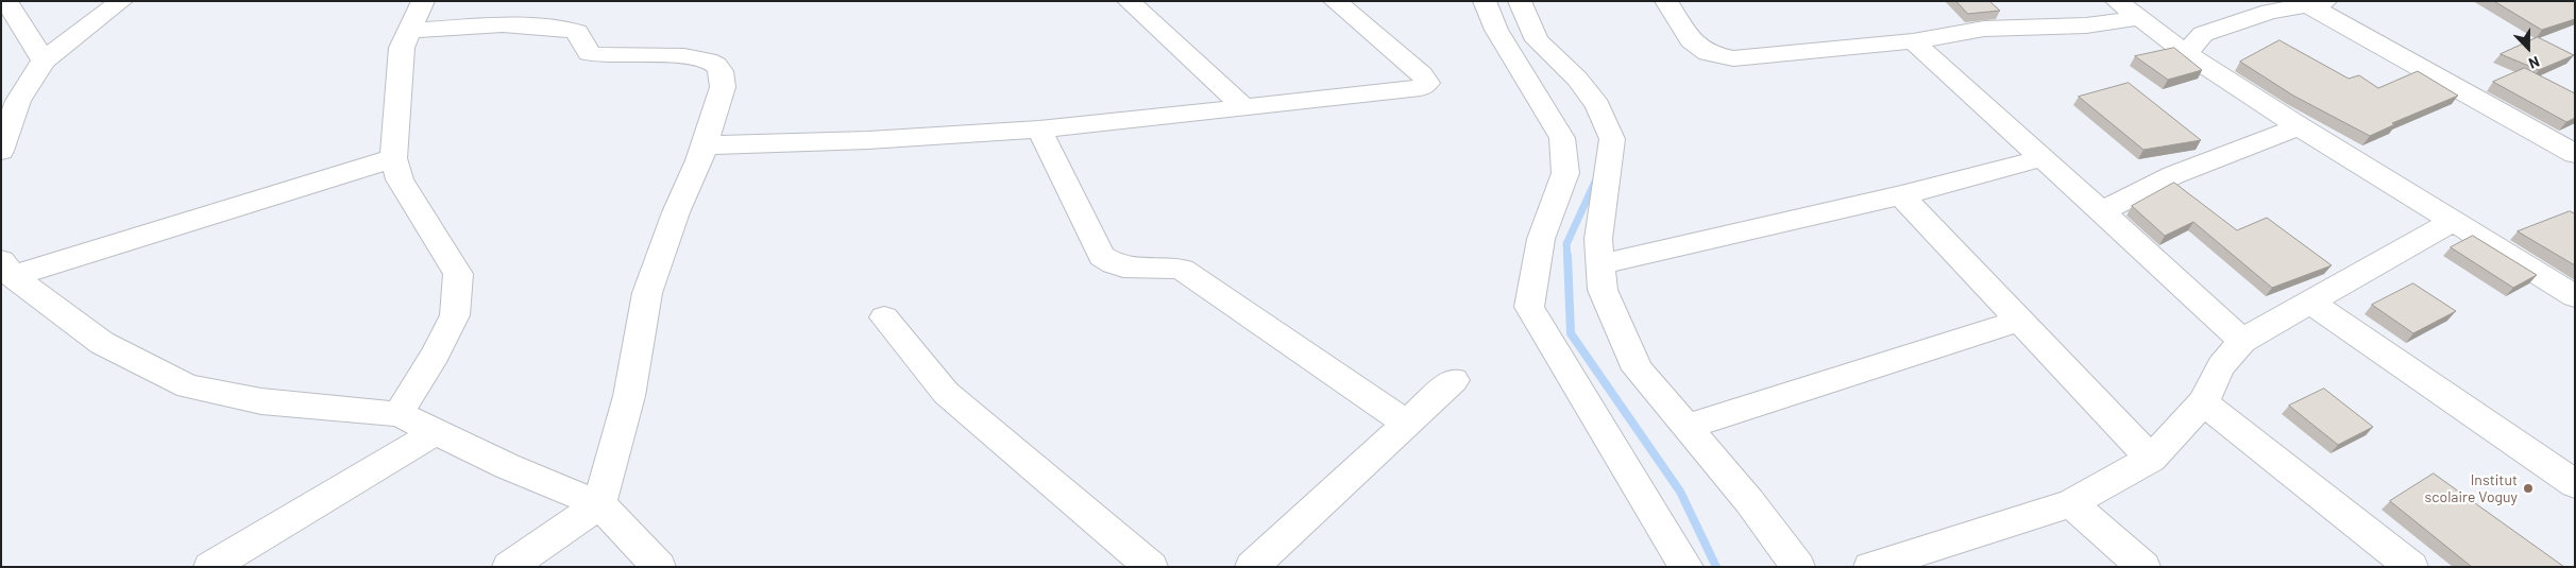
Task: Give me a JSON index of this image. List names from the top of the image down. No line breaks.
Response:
{"places":["Institut scolaire Voguy"],"north":"bottom"}
